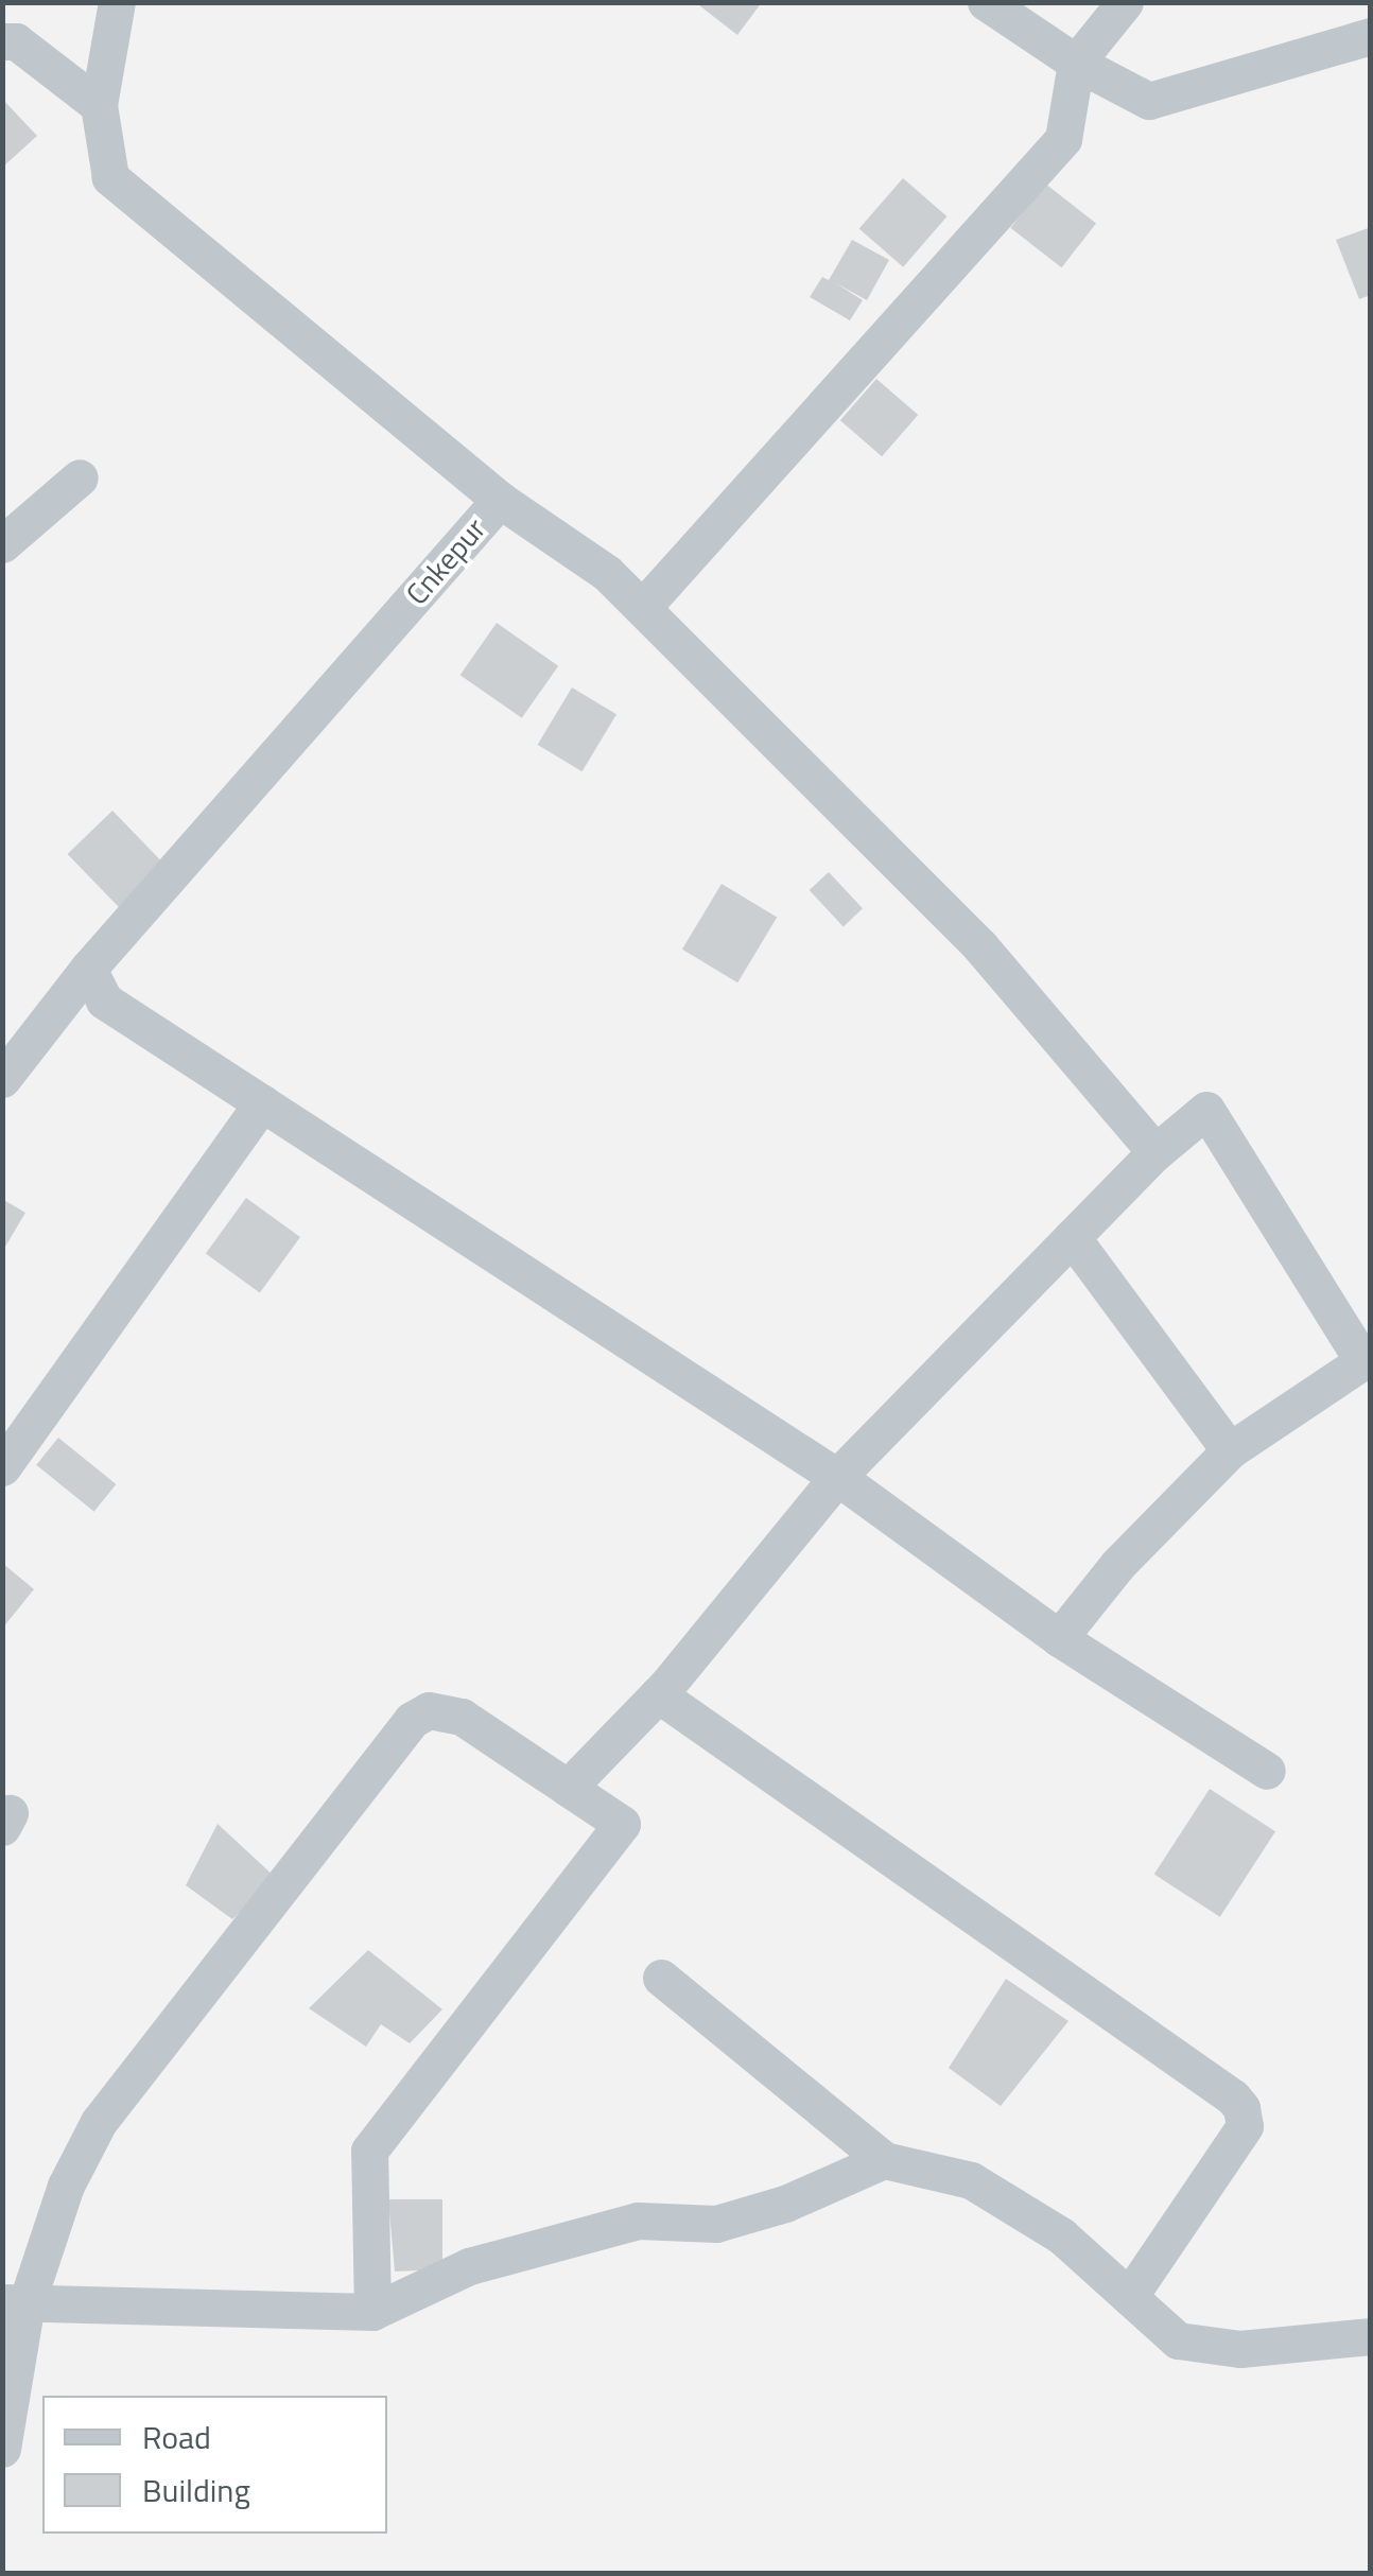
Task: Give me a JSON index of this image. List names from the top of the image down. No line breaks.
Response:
{"streets":{"street":["Cnkepur"]},"legend":["Road","Building"]}
